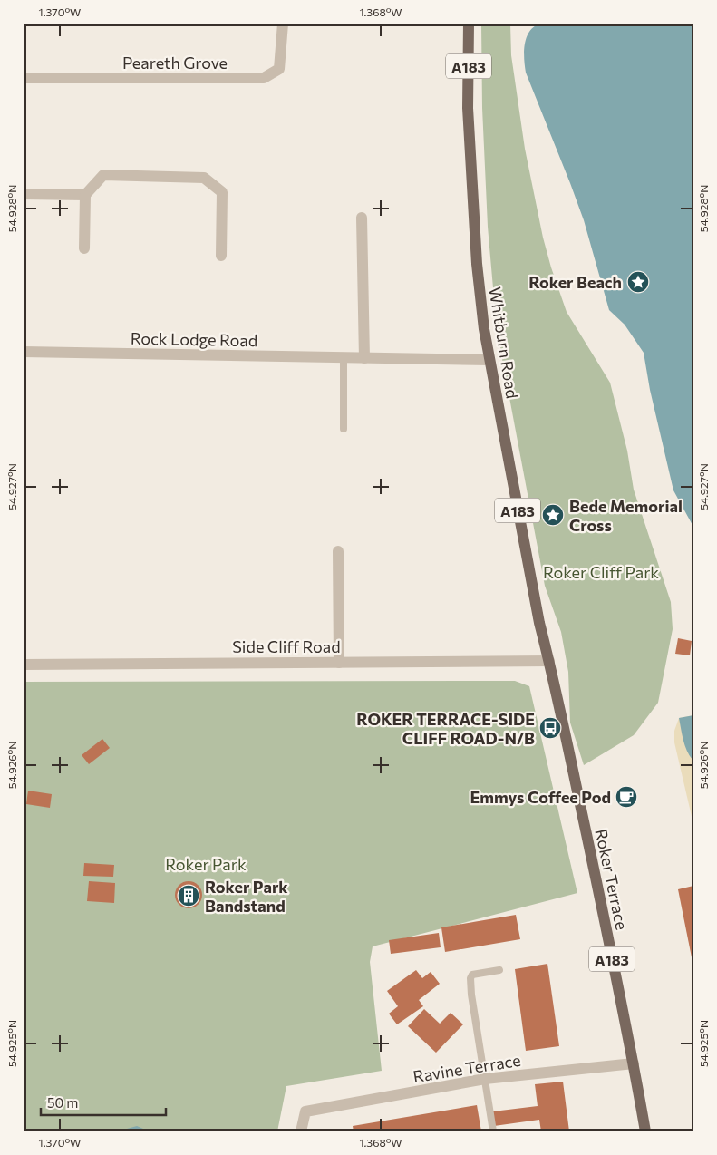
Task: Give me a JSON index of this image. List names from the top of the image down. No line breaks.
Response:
{"streets":{"main road":["A183","Whitburn Road","Roker Terrace"],"street":["Peareth Grove","Rock Lodge Road","Side Cliff Road","Ravine Terrace"]},"crossings":[["Rock Lodge Road","Whitburn Road"],["Whitburn Road","Side Cliff Road"],["Whitburn Road","Roker Terrace"],["Side Cliff Road","Roker Terrace"],["Roker Terrace","Ravine Terrace"]],"parks":["Roker Cliff Park","Roker Park"],"places":{"place":["Roker Beach","Bede Memorial Cross"],"bus stop":["ROKER TERRACE-SIDE CLIFF ROAD-N/B"],"cafe":["Emmys Coffee Pod"],"building":["Roker Park Bandstand"]},"scale_bar":"50 m","coordinates":["1.370°W","1.368°W","54.928°N","54.927°N","54.926°N","54.925°N"]}
